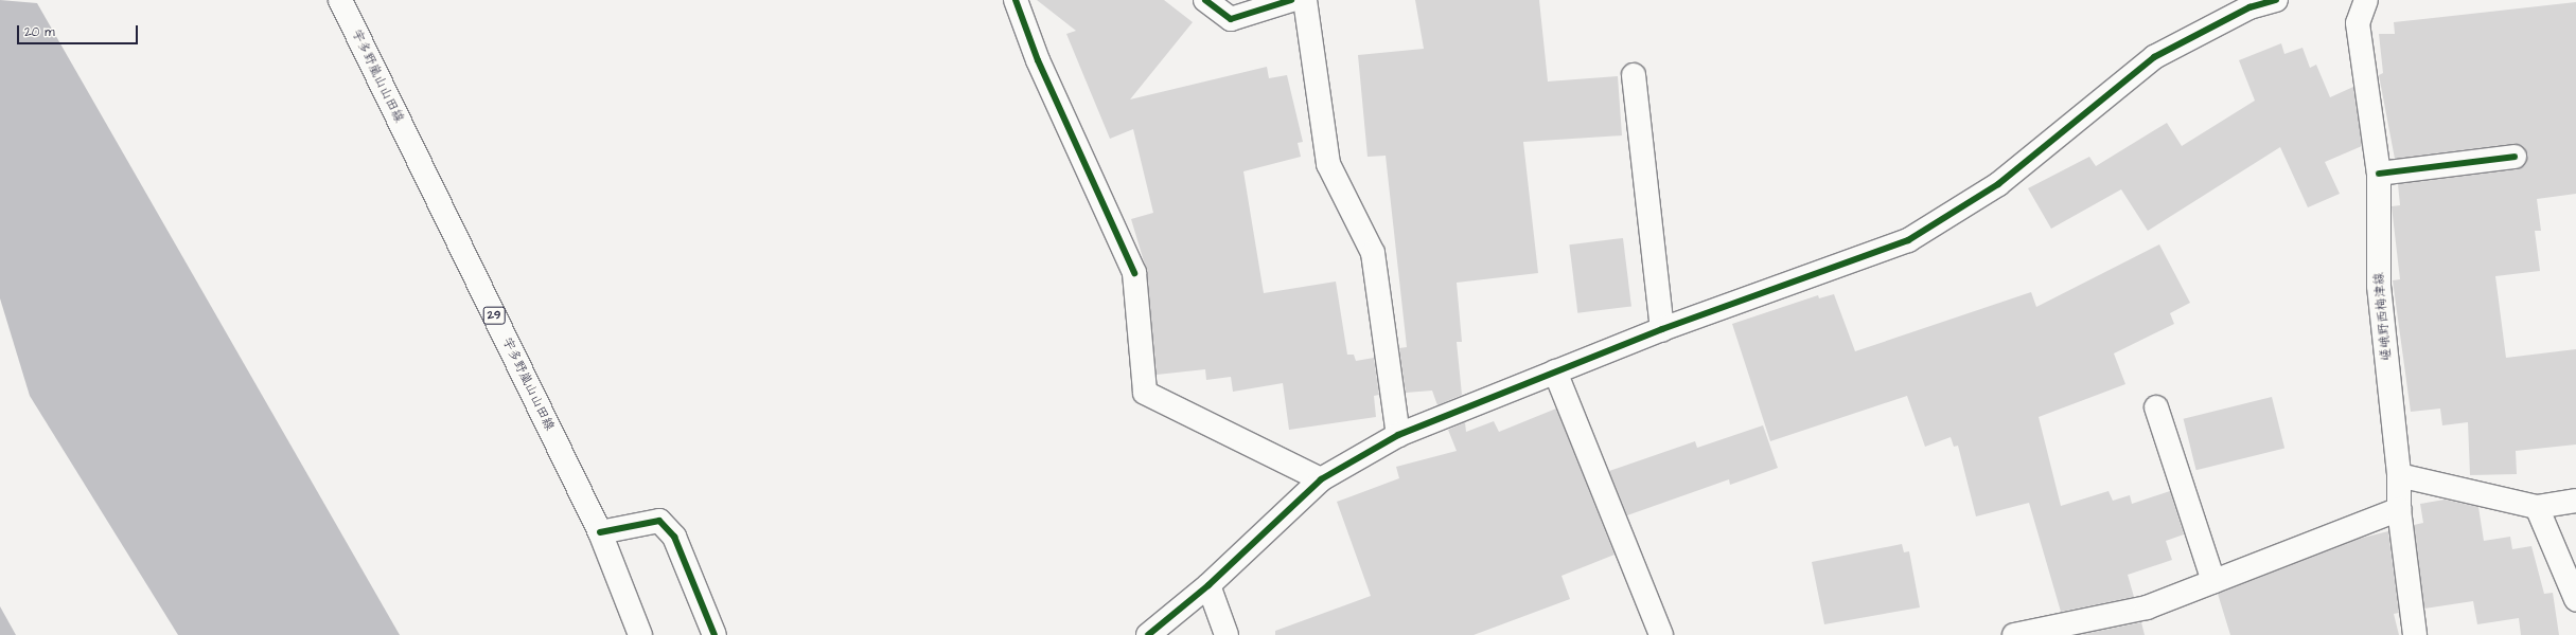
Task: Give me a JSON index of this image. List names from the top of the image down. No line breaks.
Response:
{"streets":{"street":["宇多野嵐山山田線","29","嵯峨野西梅津線"]},"scale_bar":"20 m"}
